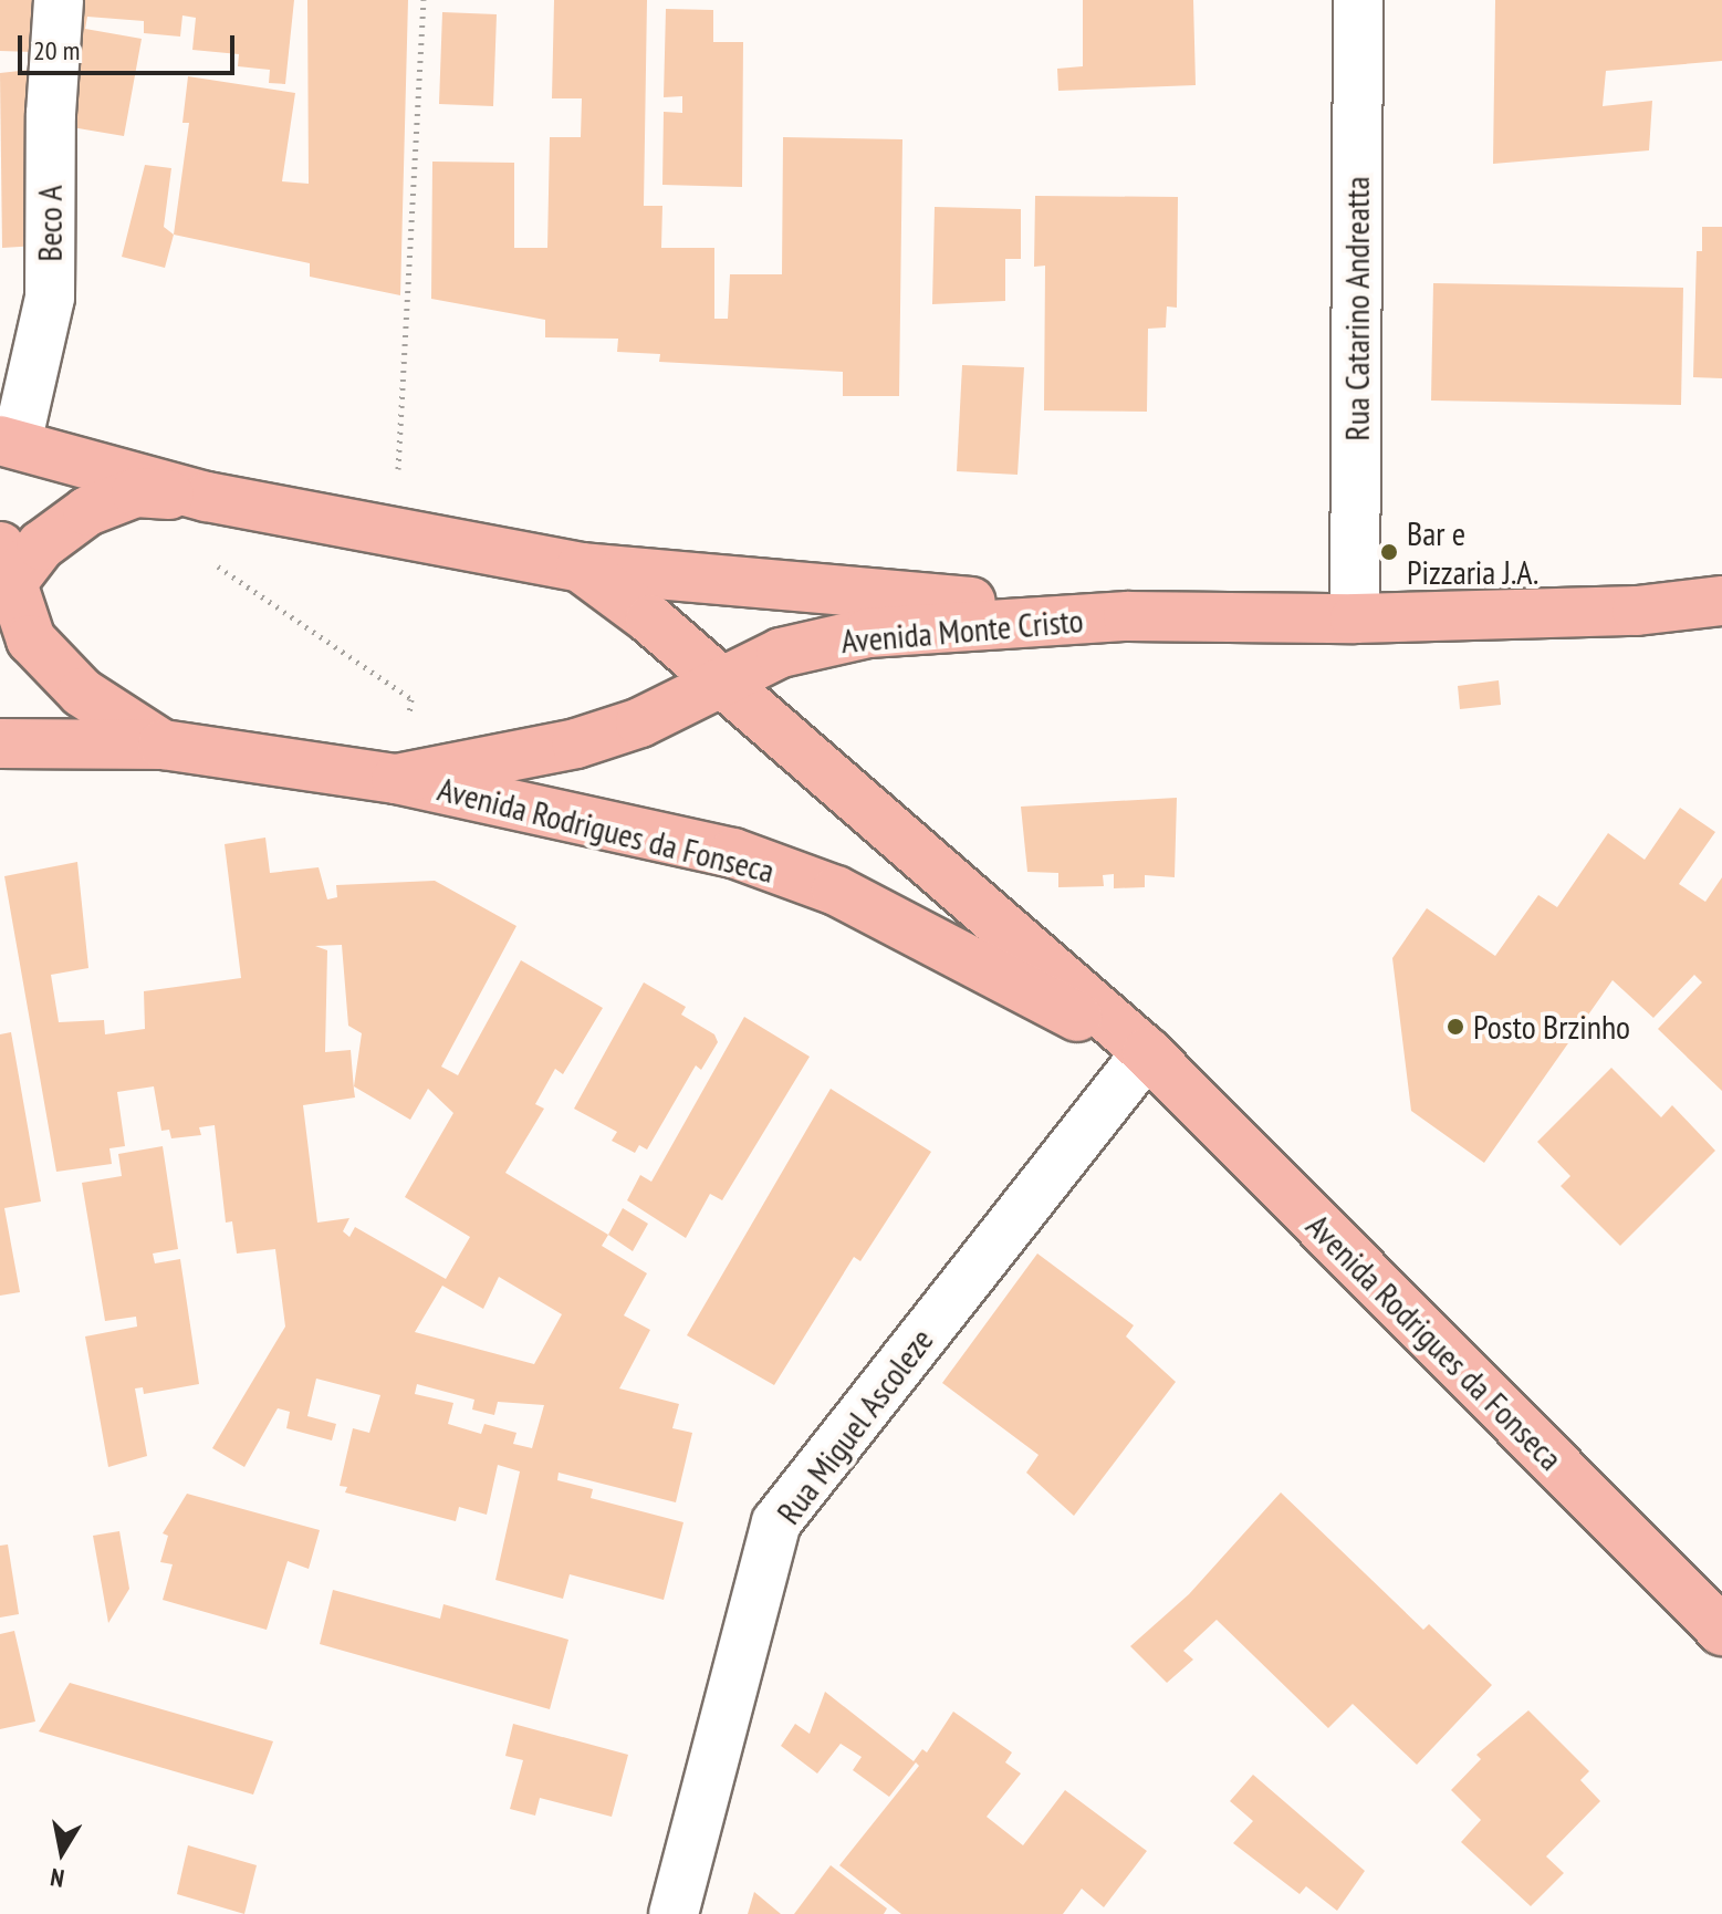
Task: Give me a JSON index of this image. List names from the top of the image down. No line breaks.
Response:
{"streets":{"main road":["Avenida Monte Cristo","Avenida Rodrigues da Fonseca"],"street":["Beco A","Rua Catarino Andreatta","Rua Miguel Ascoleze"]},"crossings":[["Rua Catarino Andreatta","Avenida Monte Cristo"],["Avenida Monte Cristo","Avenida Rodrigues da Fonseca"],["Avenida Rodrigues da Fonseca","Rua Miguel Ascoleze"]],"places":["Bar e Pizzaria J.A.","Posto Brzinho"],"scale_bar":"20 m","north":"bottom"}
